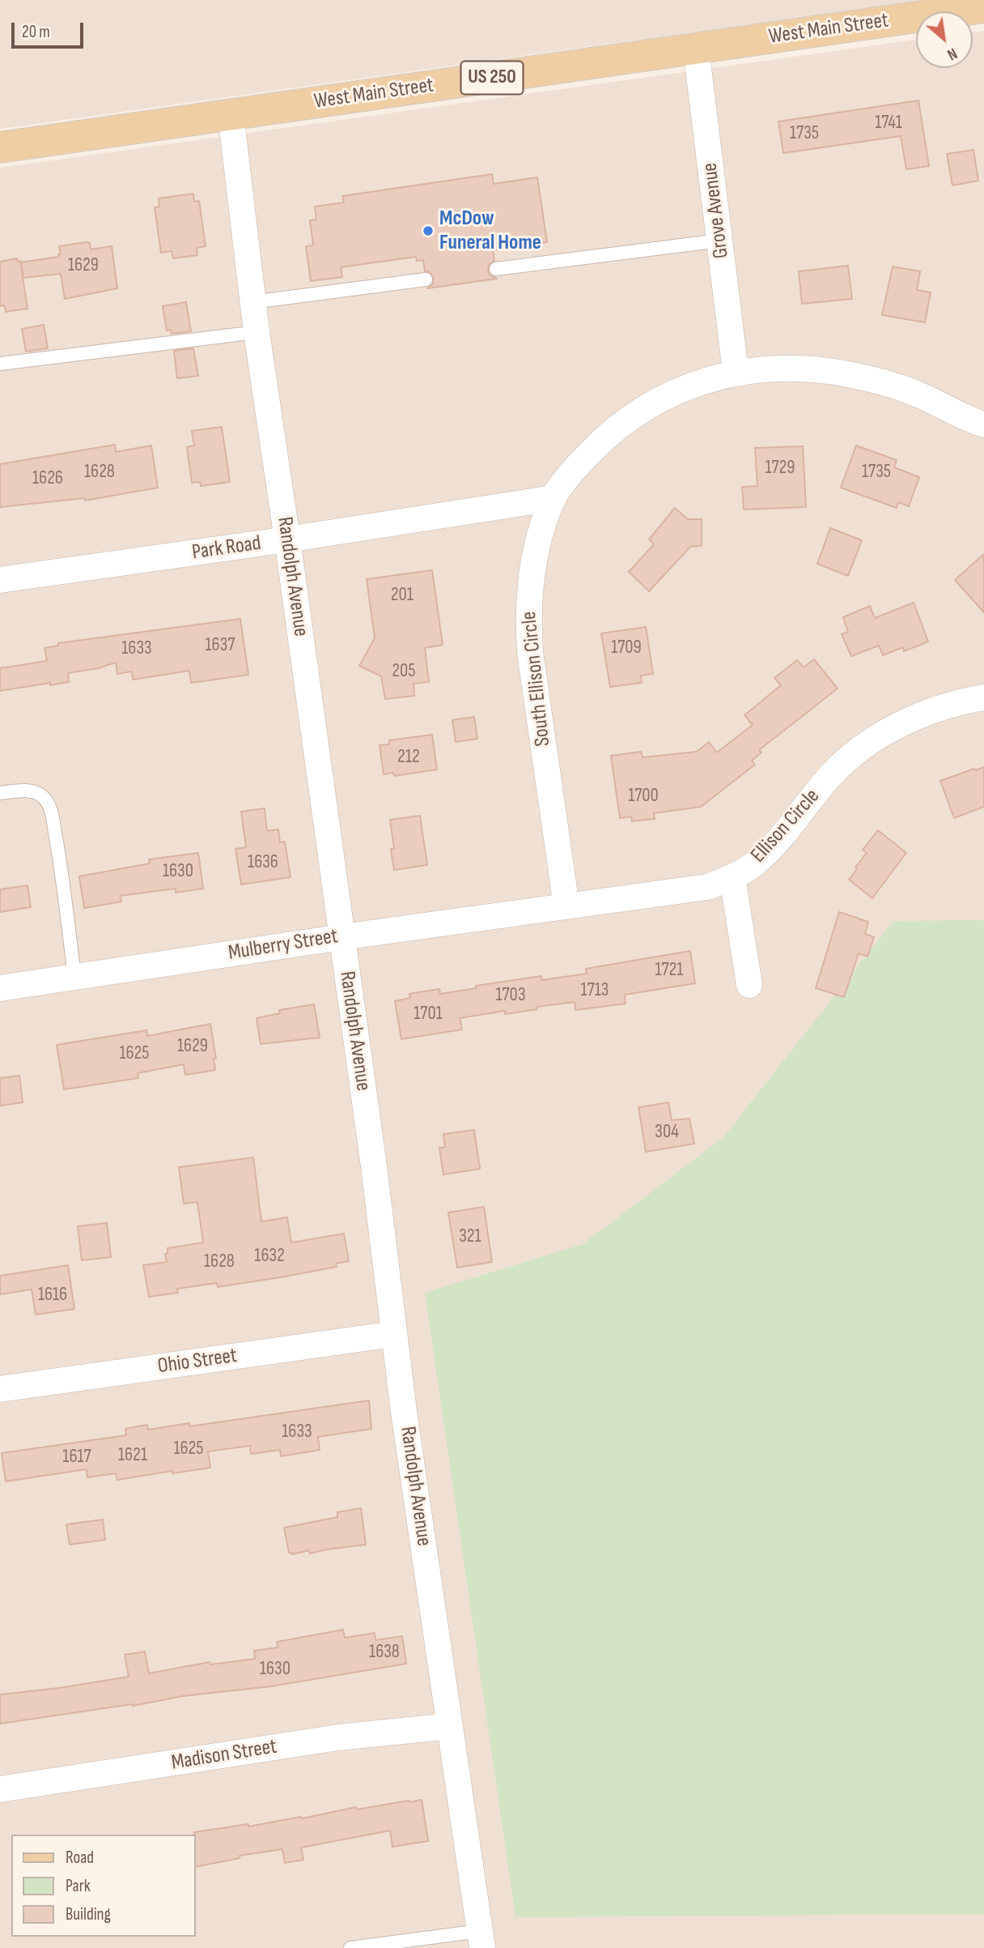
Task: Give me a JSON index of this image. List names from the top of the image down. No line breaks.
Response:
{"streets":{"main road":["West Main Street","US 250"],"street":["Grove Avenue","Park Road","Randolph Avenue","South Ellison Circle","Ellison Circle","Mulberry Street","Ohio Street","Madison Street"]},"crossings":[["West Main Street","Grove Avenue"],["West Main Street","Randolph Avenue"],["Grove Avenue","South Ellison Circle"],["Park Road","Randolph Avenue"],["Park Road","South Ellison Circle"],["Randolph Avenue","Mulberry Street"],["Randolph Avenue","Ohio Street"],["Randolph Avenue","Madison Street"],["South Ellison Circle","Ellison Circle"],["South Ellison Circle","Mulberry Street"],["Ellison Circle","Mulberry Street"]],"places":["McDow Funeral Home"],"house_numbers":["1741","1735","1629","1729","1628","1735","1626","201","1637","1709","1633","205","212","1700","1636","1630","1721","1713","1703","1701","1629","1625","304","321","1632","1628","1616","1633","1625","1621","1617","1638","1630"],"legend":["Road","Park","Building"],"scale_bar":"20 m","north":"bottom right"}
